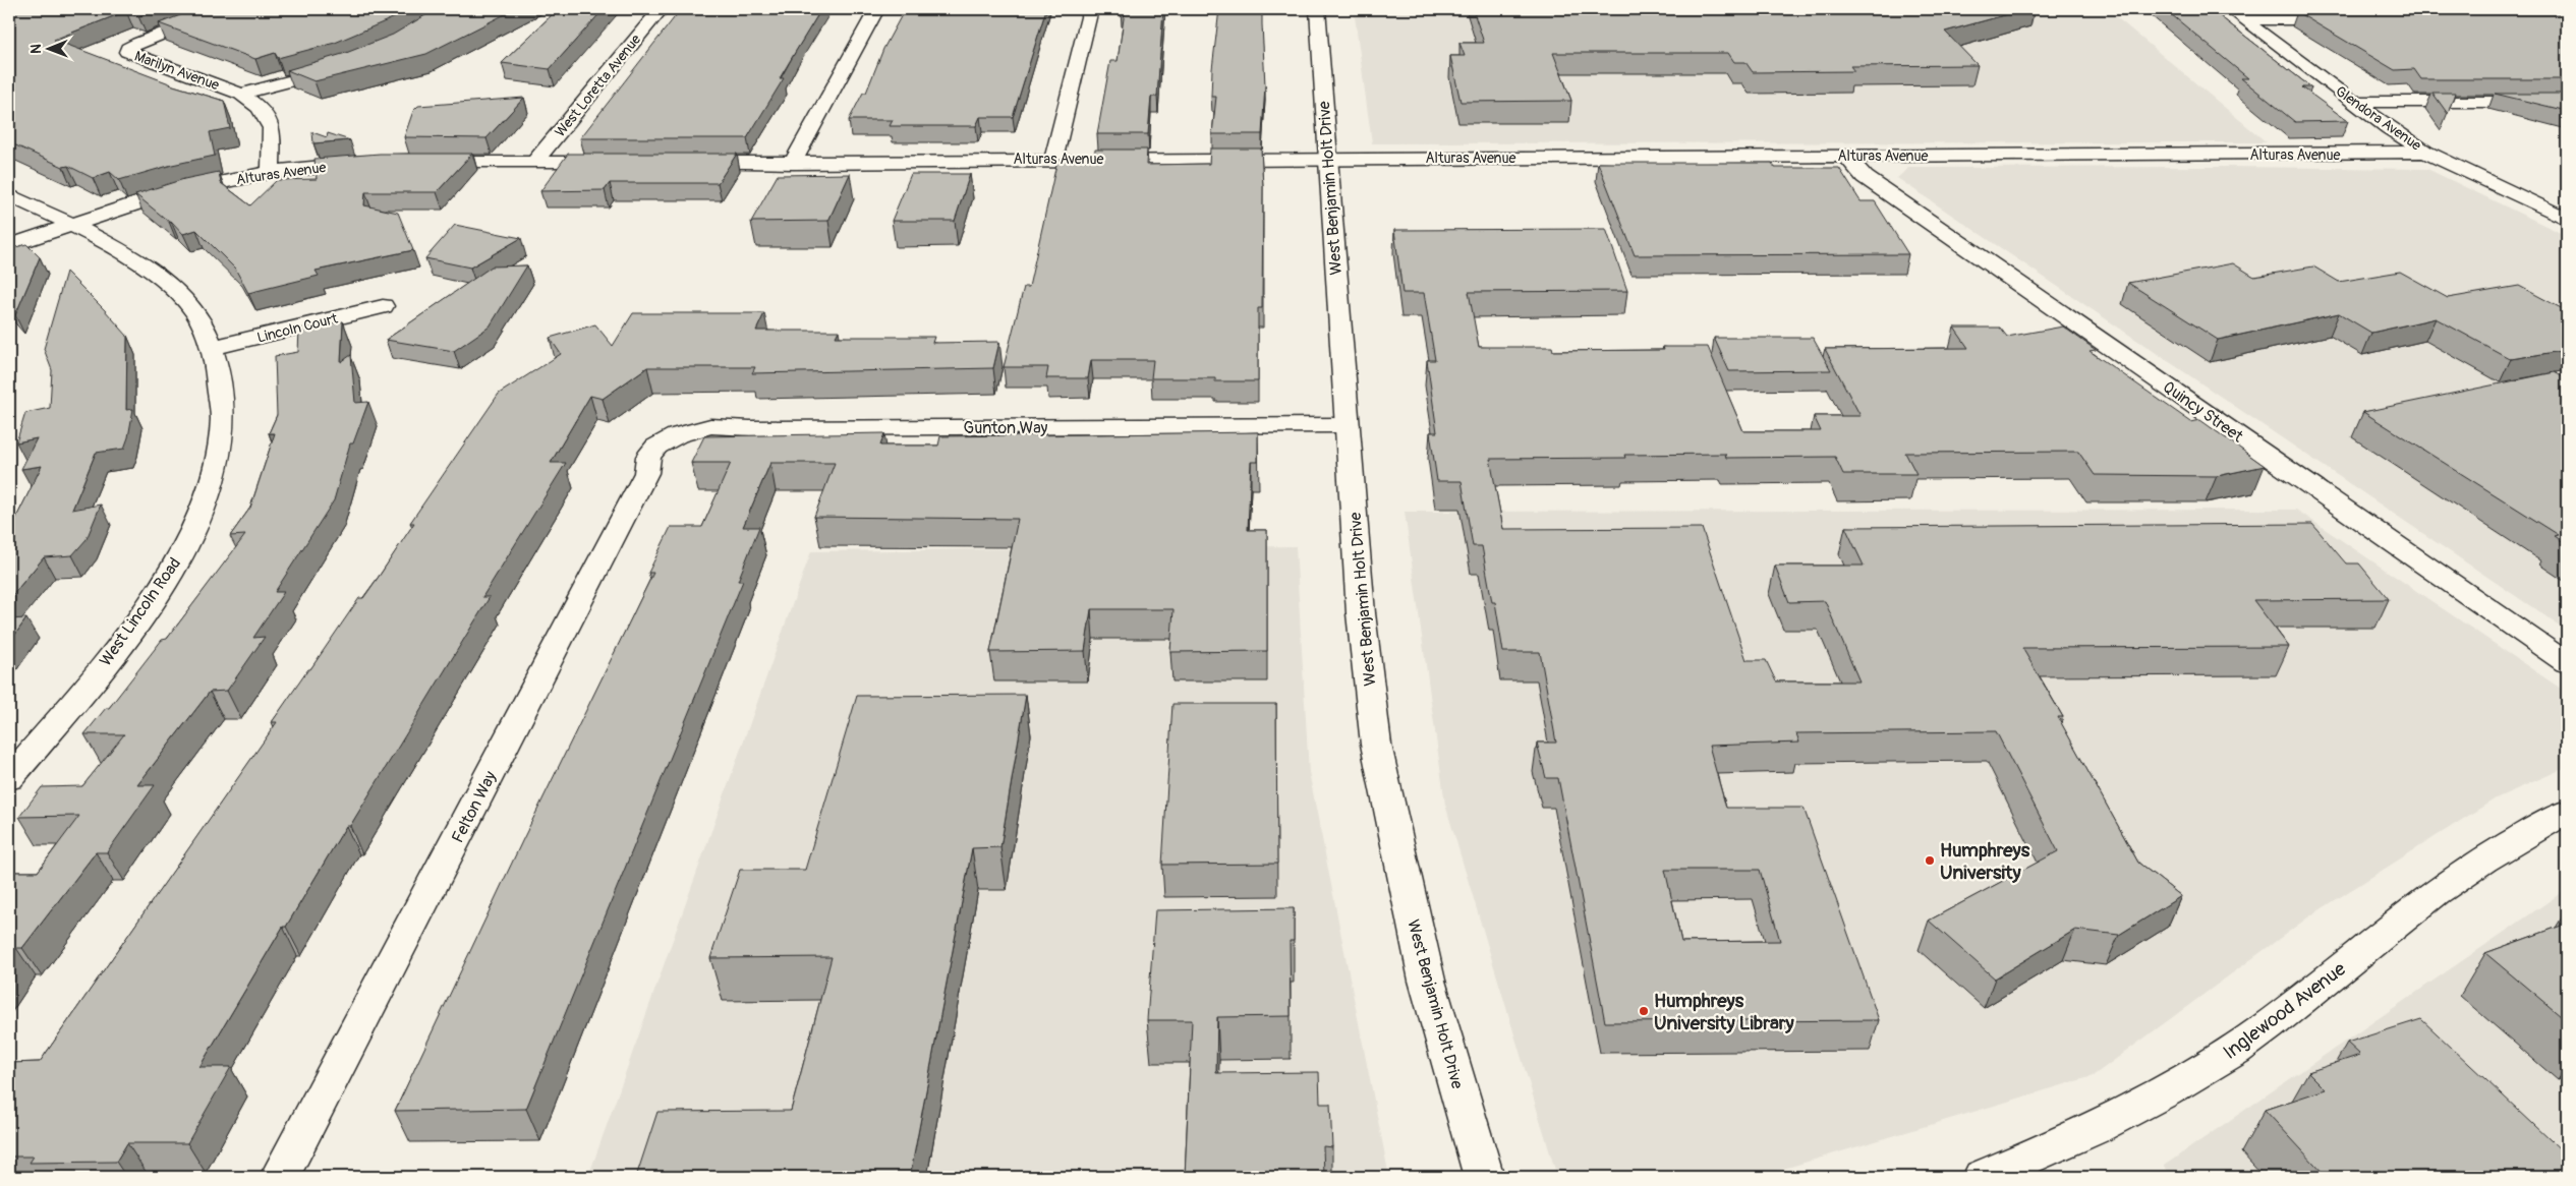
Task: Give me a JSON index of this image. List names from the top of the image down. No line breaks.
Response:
{"streets":{"street":["Marilyn Avenue","West Loretta Avenue","Glendora Avenue","Alturas Avenue","West Benjamin Holt Drive","Lincoln Court","Quincy Street","Gunton Way","West Lincoln Road","Felton Way","Inglewood Avenue"]},"crossings":[["Marilyn Avenue","Alturas Avenue"],["Glendora Avenue","Alturas Avenue"],["Alturas Avenue","West Benjamin Holt Drive"],["Alturas Avenue","Quincy Street"],["Alturas Avenue","West Lincoln Road"],["West Benjamin Holt Drive","Gunton Way"],["Lincoln Court","West Lincoln Road"],["Gunton Way","Felton Way"]],"places":["Humphreys University","Humphreys University Library"],"north":"left"}
